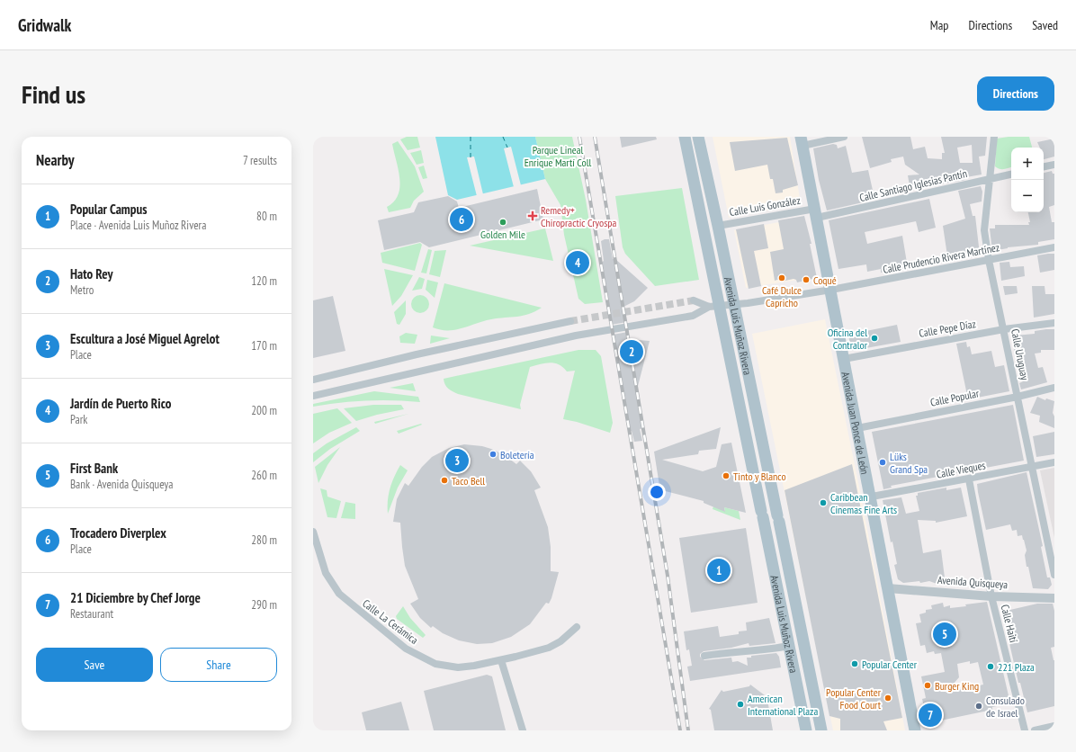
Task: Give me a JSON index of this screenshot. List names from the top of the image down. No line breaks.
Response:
{"streets":{"main road":["Avenida Luis Muñoz Rivera","Avenida Juan Ponce de León"],"street":["Calle Santiago Iglesias Pantín","Calle Luis González","Calle Prudencio Rivera Martínez","Calle Pepe Díaz","Calle Uruguay","Calle Popular","Calle Vieques","Avenida Quisqueya","Calle La Cerámica","Calle Haití"]},"crossings":[["Calle Santiago Iglesias Pantín","Calle Luis González"],["Calle Santiago Iglesias Pantín","Calle Uruguay"],["Calle Santiago Iglesias Pantín","Avenida Juan Ponce de León"],["Calle Luis González","Avenida Luis Muñoz Rivera"],["Calle Luis González","Avenida Juan Ponce de León"],["Calle Prudencio Rivera Martínez","Avenida Luis Muñoz Rivera"],["Calle Prudencio Rivera Martínez","Calle Uruguay"],["Calle Prudencio Rivera Martínez","Avenida Juan Ponce de León"],["Calle Pepe Díaz","Calle Uruguay"],["Calle Pepe Díaz","Avenida Juan Ponce de León"],["Calle Uruguay","Calle Popular"],["Calle Uruguay","Calle Vieques"],["Calle Popular","Avenida Juan Ponce de León"],["Avenida Juan Ponce de León","Calle Vieques"],["Avenida Juan Ponce de León","Avenida Quisqueya"],["Calle Vieques","Calle Haití"],["Avenida Quisqueya","Calle Haití"]],"parks":["Parque Lineal Enrique Martí Coll"],"places":{"health":["Remedy+ Chiropractic Cryospa"],"other":["Golden Mile","Café Dulce Capricho","Coqué","Oficina del Contralor","Boletería","Lüks Grand Spa","Tinto y Blanco","Taco Bell","Caribbean Cinemas Fine Arts","Popular Center","221 Plaza","Burger King","Popular Center Food Court","American International Plaza","Consulado de Israel"]},"page":{"header":"Gridwalk","nav":["Map","Directions","Saved"],"buttons":["Directions",["Save","Share"]],"title":"Find us","heading":["Nearby","7 results"],"map_buttons":["+","−"],"list":[{"mark":"1","name":"Popular Campus","note":"Place · Avenida Luis Muñoz Rivera","value":"80 m"},{"mark":"2","name":"Hato Rey","note":"Metro","value":"120 m"},{"mark":"3","name":"Escultura a José Miguel Agrelot","note":"Place","value":"170 m"},{"mark":"4","name":"Jardín de Puerto Rico","note":"Park","value":"200 m"},{"mark":"5","name":"First Bank","note":"Bank · Avenida Quisqueya","value":"260 m"},{"mark":"6","name":"Trocadero Diverplex","note":"Place","value":"280 m"},{"mark":"7","name":"21 Diciembre by Chef Jorge","note":"Restaurant","value":"290 m"}],"pins":["6","4","2","3","1","5","7"]}}
